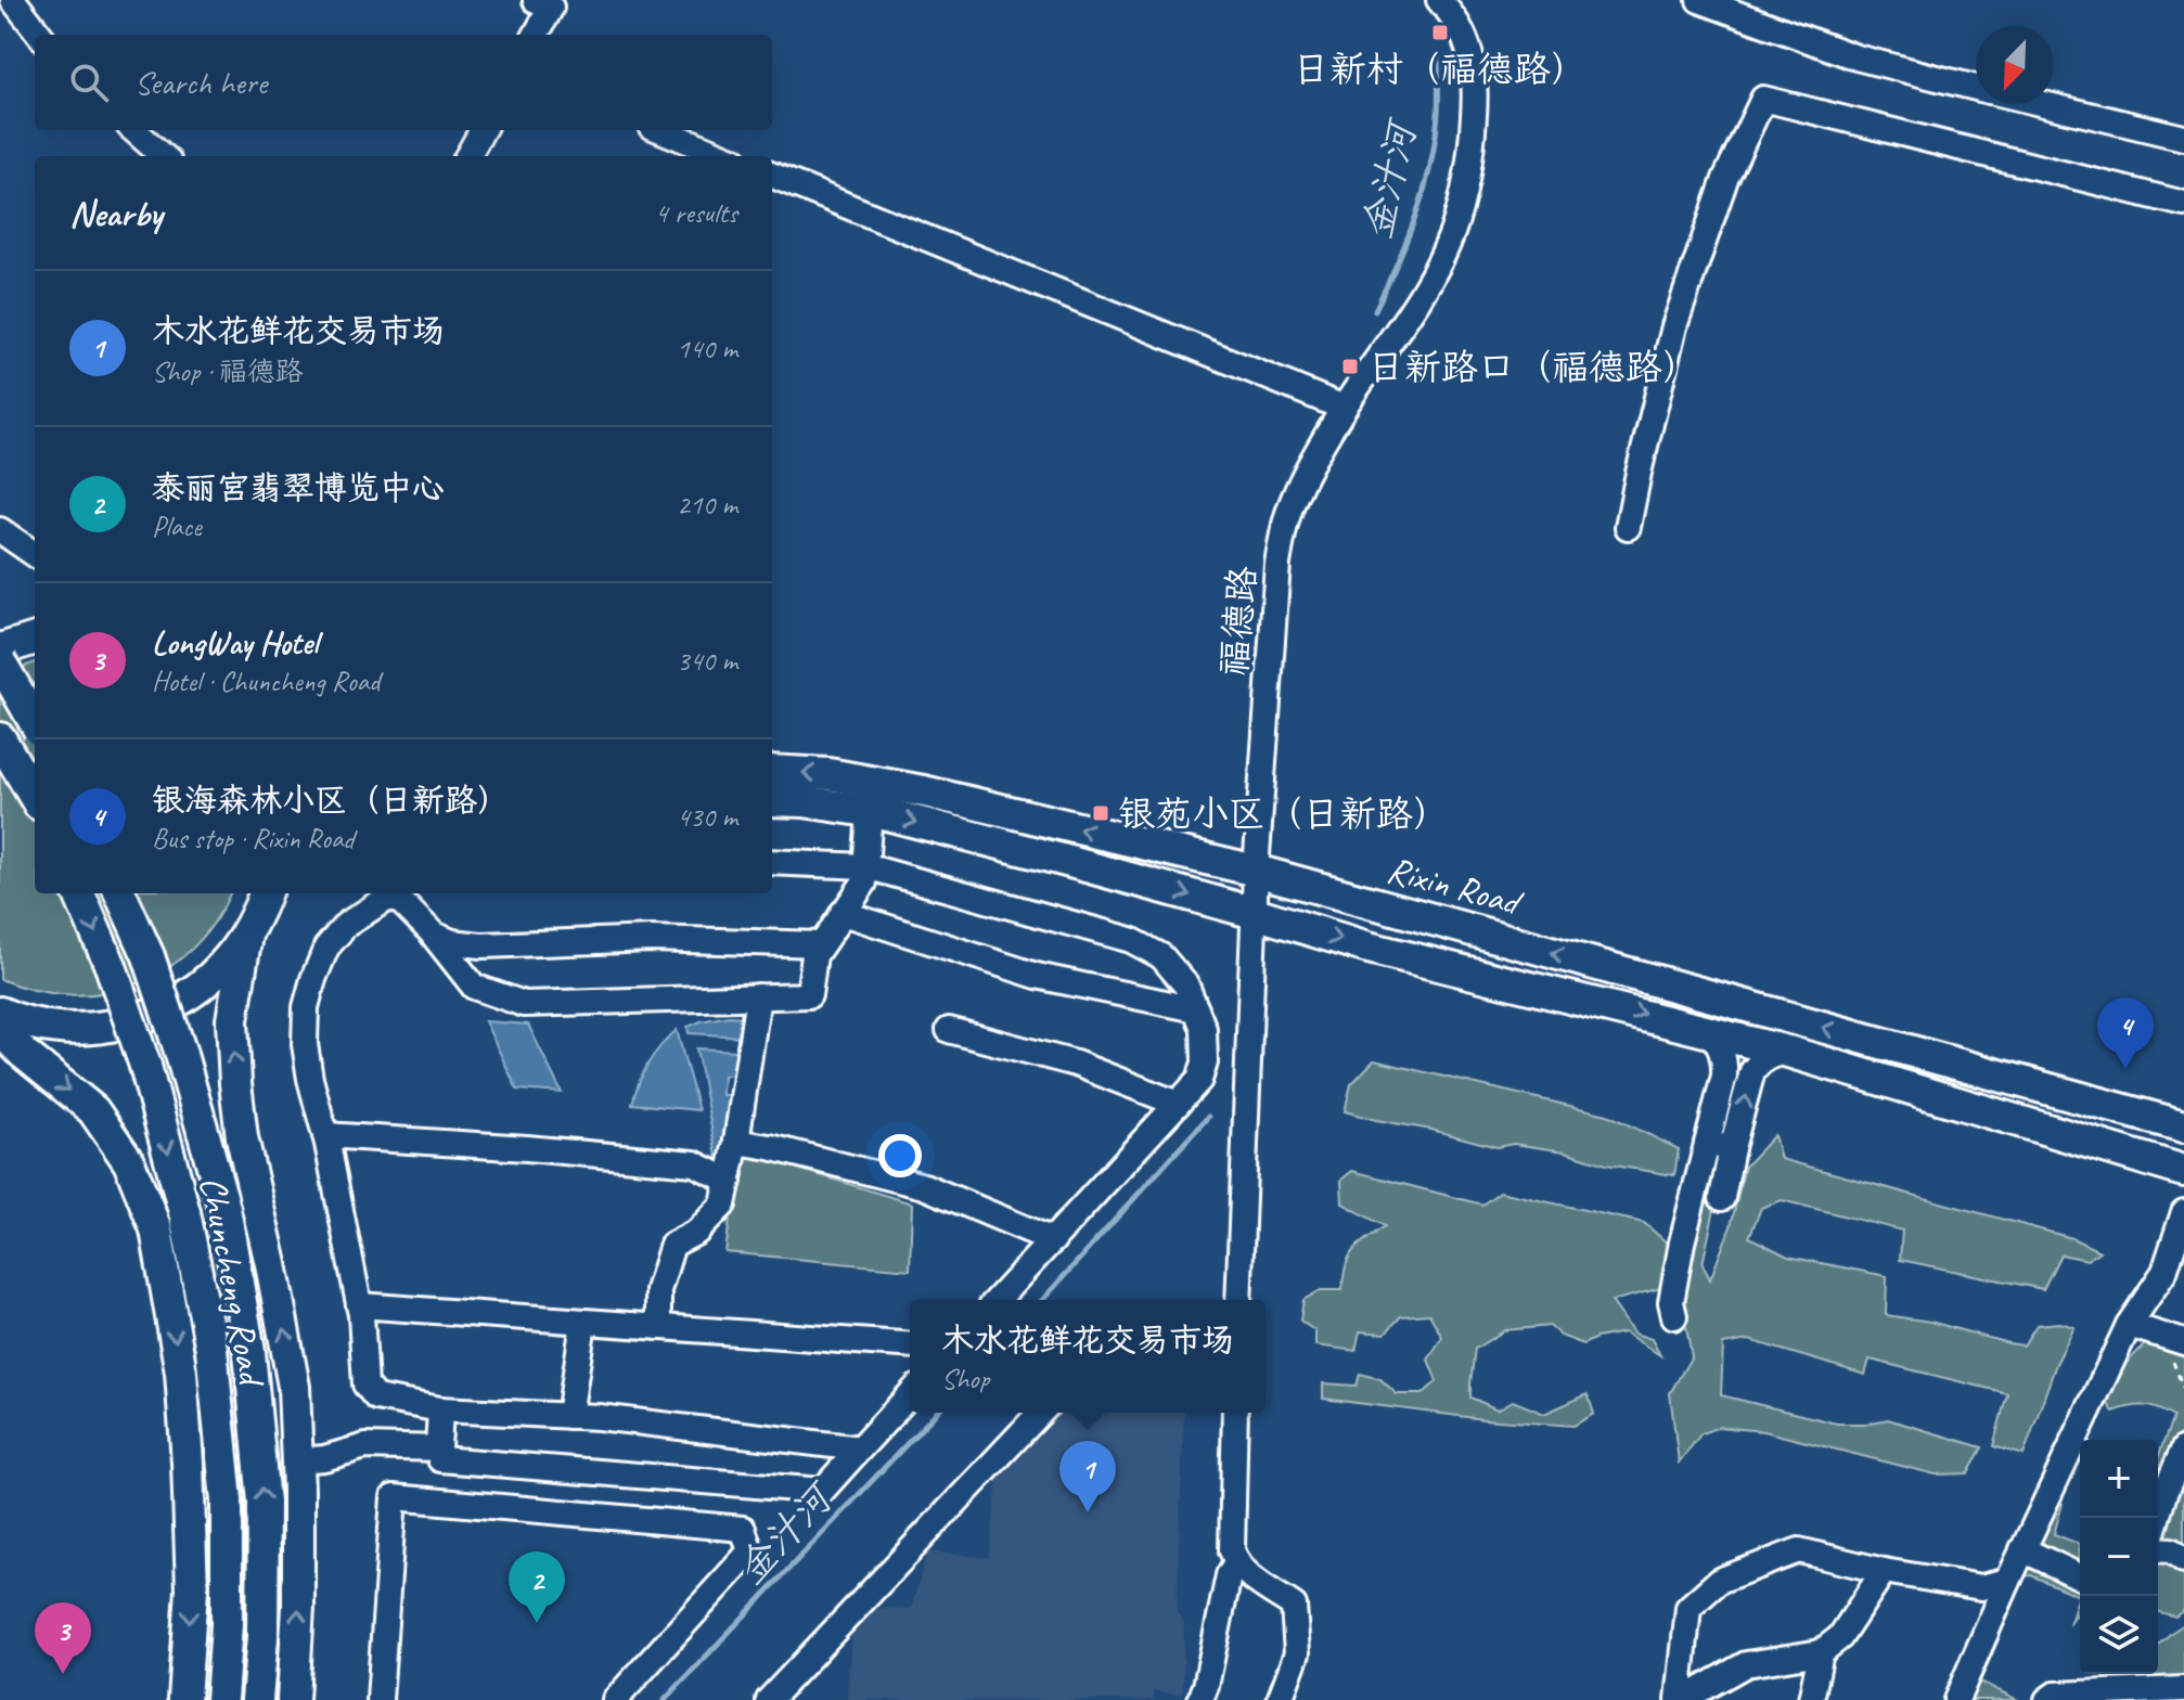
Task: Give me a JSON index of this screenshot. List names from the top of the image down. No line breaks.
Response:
{"streets":{"main road":["Rixin Road","Chuncheng Road"],"street":["福德路"]},"crossings":[["福德路","Rixin Road"]],"water":["金汁河"],"places":{"transit":["日新村（福德路）","日新路口（福德路）","银苑小区（日新路）"]},"north":"bottom left","page":{"search":"Search here","heading":["Nearby","4 results"],"list":[{"mark":"1","name":"木水花鲜花交易市场","note":"Shop · 福德路","value":"140 m"},{"mark":"2","name":"泰丽宫翡翠博览中心","note":"Place","value":"210 m"},{"mark":"3","name":"LongWay Hotel","note":"Hotel · Chuncheng Road","value":"340 m"},{"mark":"4","name":"银海森林小区（日新路）","note":"Bus stop · Rixin Road","value":"430 m"}],"pins":["4","1","2","3"],"popup":["木水花鲜花交易市场","Shop"],"map_buttons":["+","−"]}}
